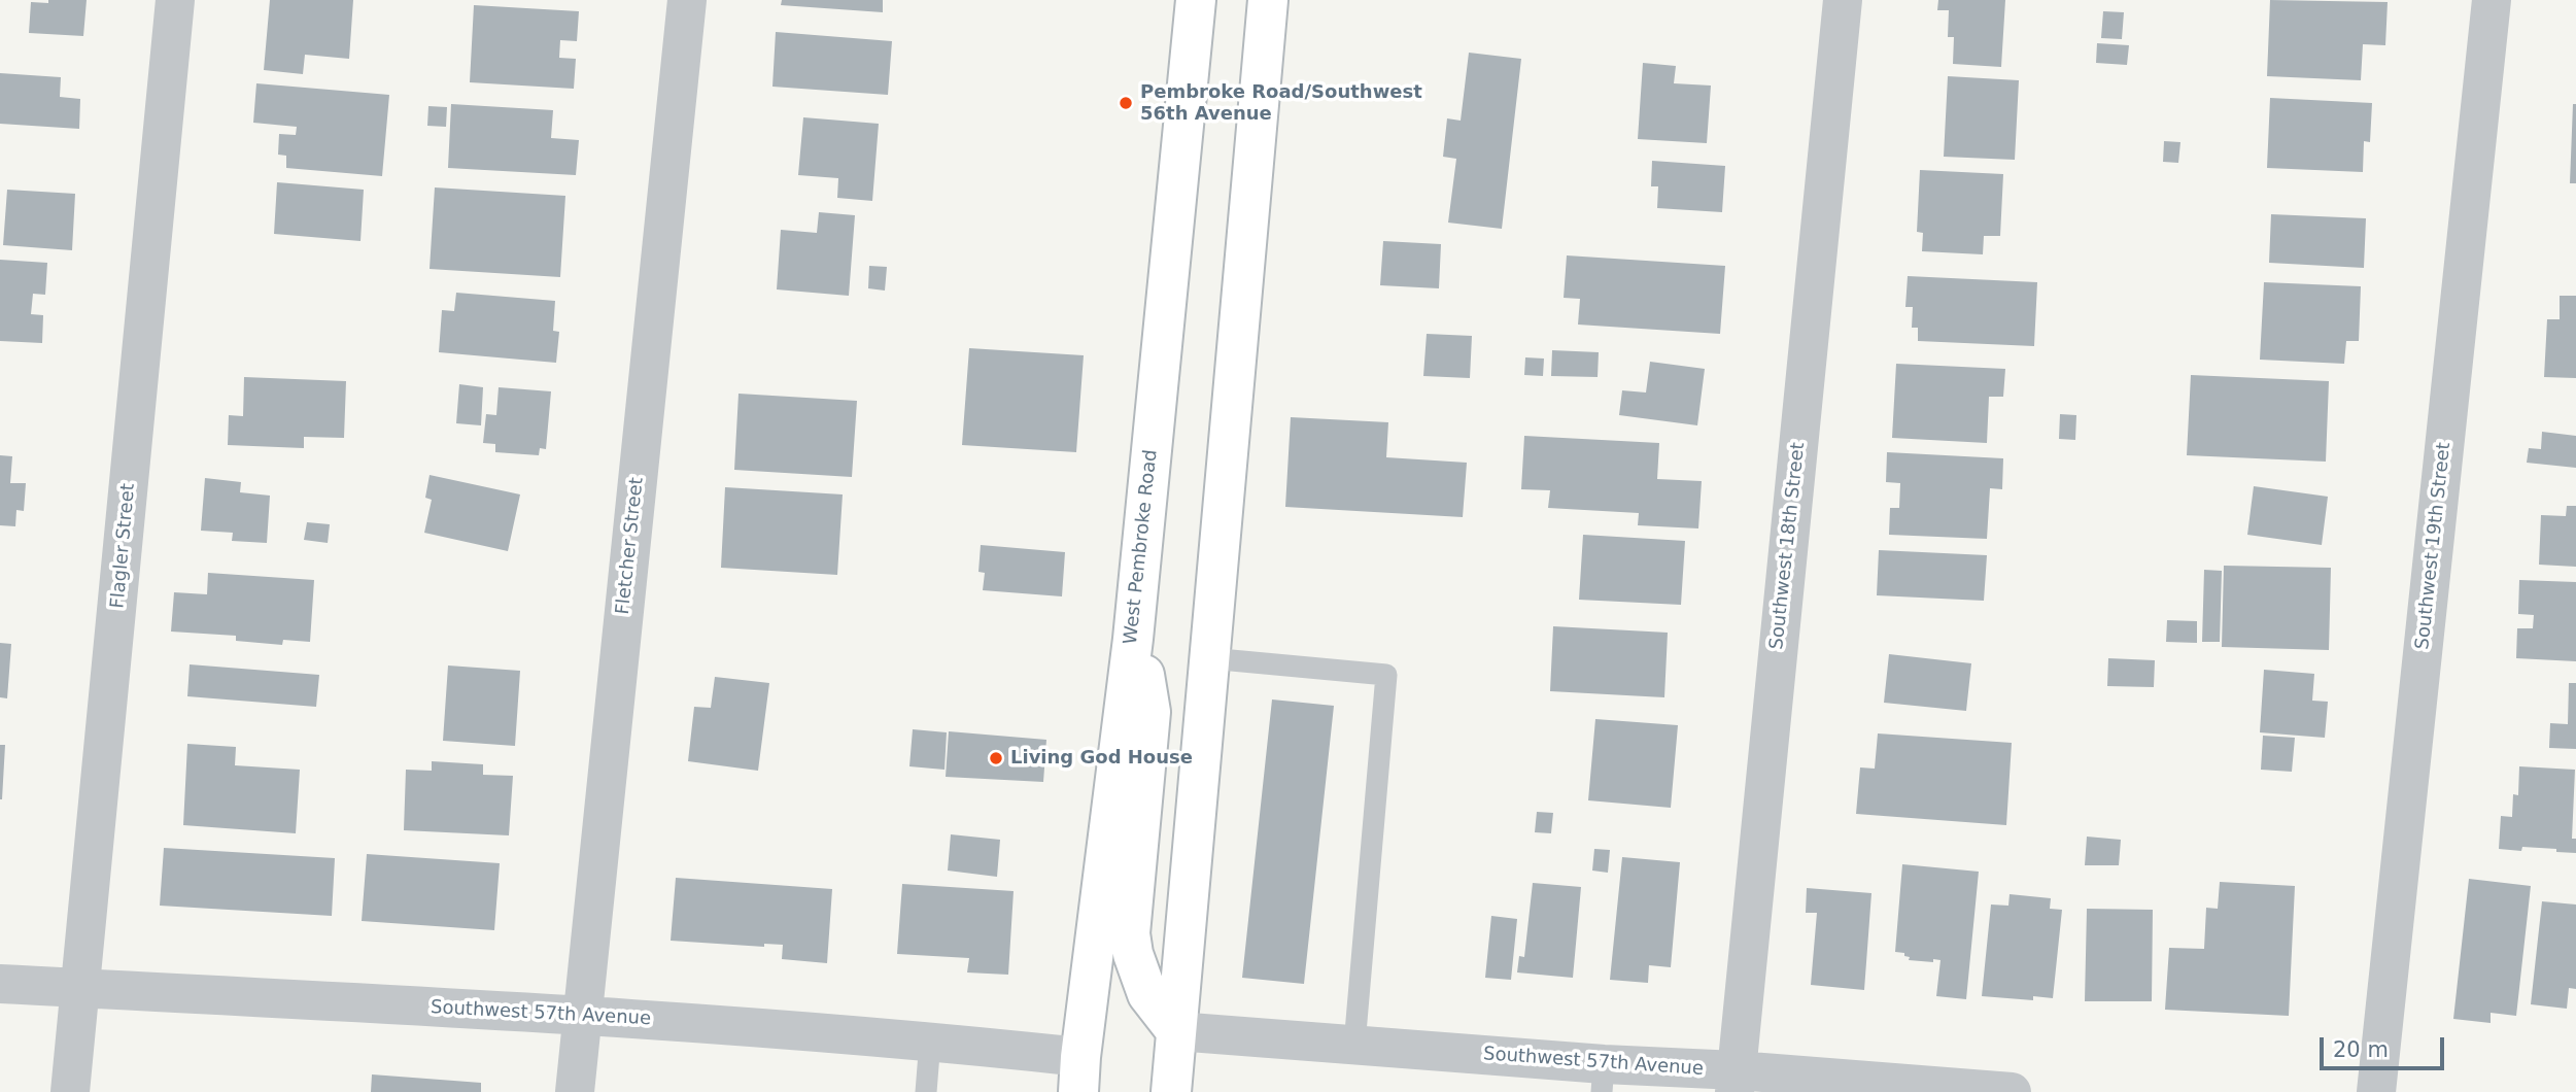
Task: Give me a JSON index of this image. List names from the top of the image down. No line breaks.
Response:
{"streets":{"main road":["West Pembroke Road"],"street":["Flagler Street","Fletcher Street","Southwest 18th Street","Southwest 19th Street","Southwest 57th Avenue"]},"crossings":[["Flagler Street","Southwest 57th Avenue"],["Fletcher Street","Southwest 57th Avenue"],["Southwest 18th Street","Southwest 57th Avenue"],["West Pembroke Road","Southwest 57th Avenue"]],"places":["Pembroke Road/Southwest 56th Avenue","Living God House"],"scale_bar":"20 m"}
